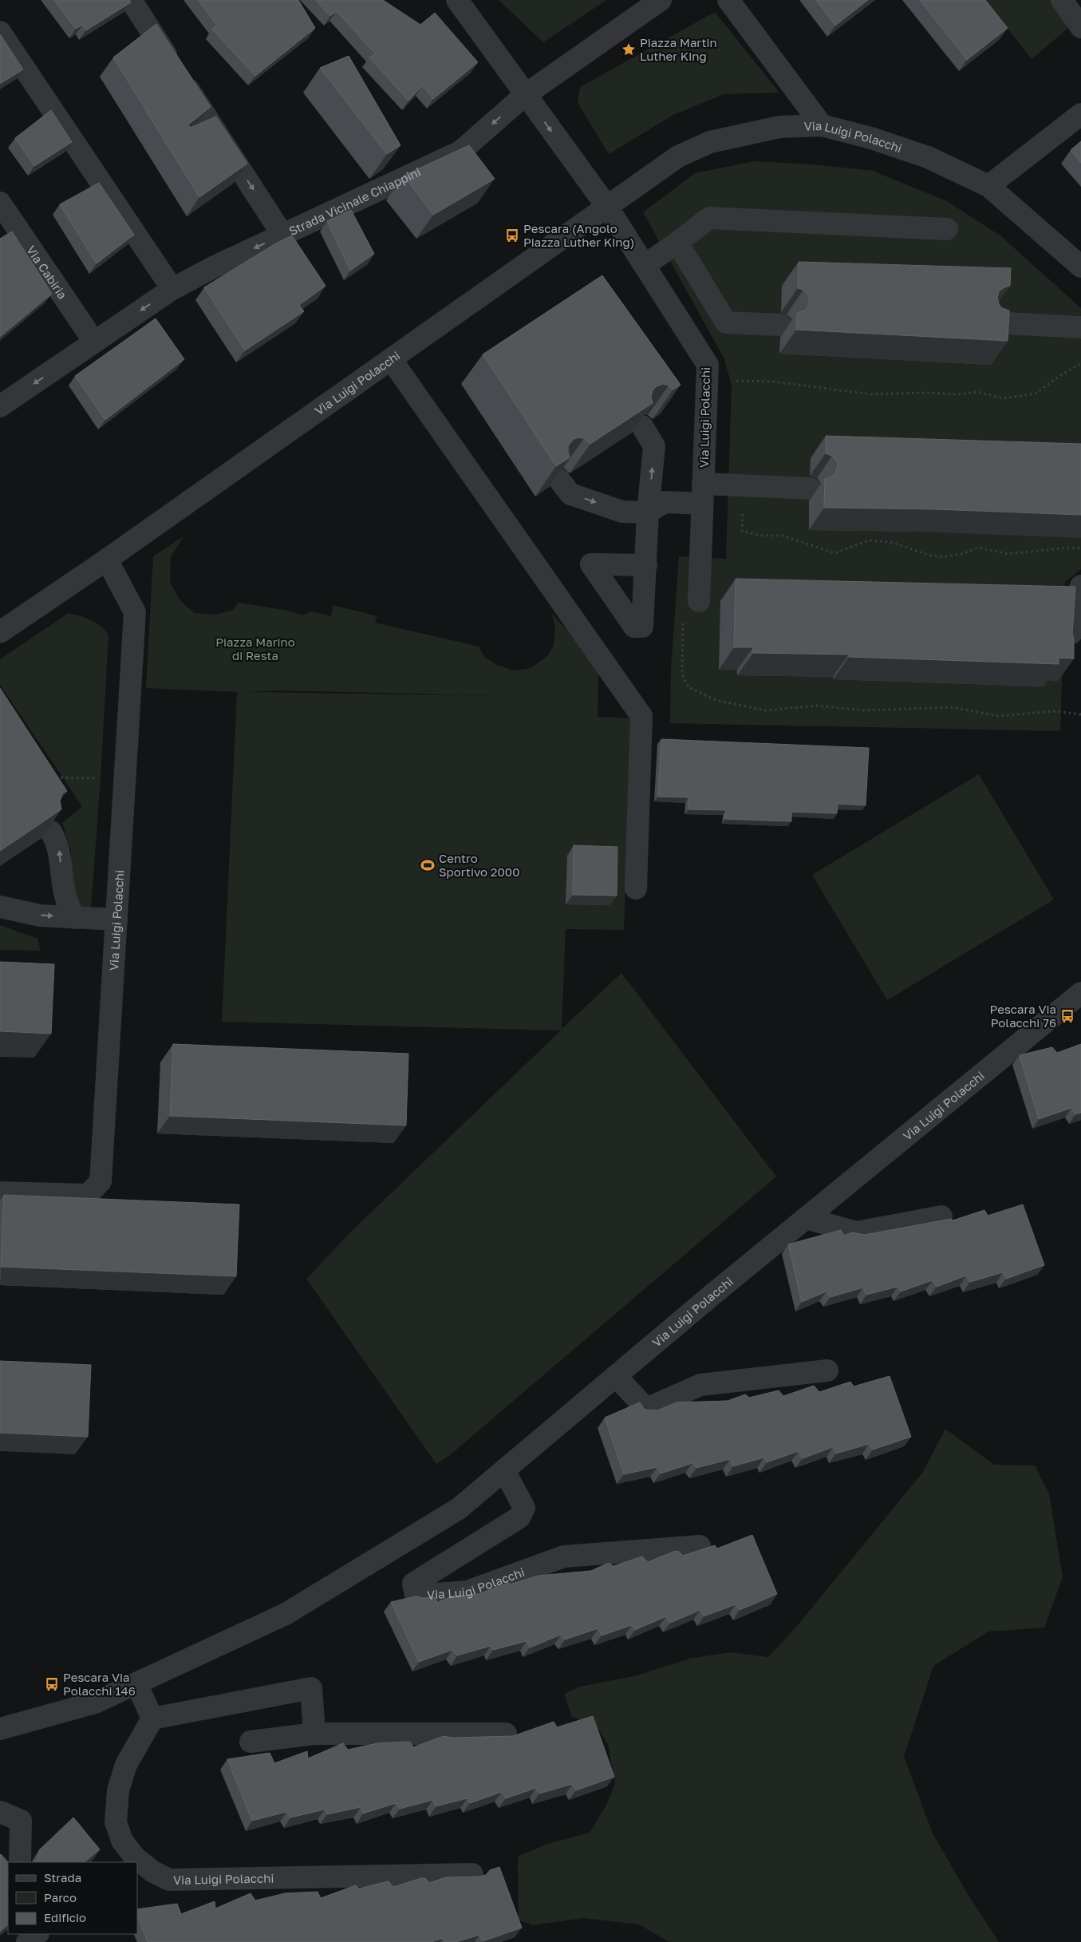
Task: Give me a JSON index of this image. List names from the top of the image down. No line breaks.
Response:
{"streets":{"street":["Via Luigi Polacchi","Strada Vicinale Chiappini","Via Cabiria"]},"crossings":[["Strada Vicinale Chiappini","Via Cabiria"]],"one_way":["Strada Vicinale Chiappini"],"parks":["Piazza Marino di Resta"],"places":{"place":["Piazza Martin Luther King"],"bus stop":["Pescara (Angolo Piazza Luther King)","Pescara Via Polacchi 76","Pescara Via Polacchi 146"],"sports":["Centro Sportivo 2000"]},"legend":["Strada","Parco","Edificio"]}
